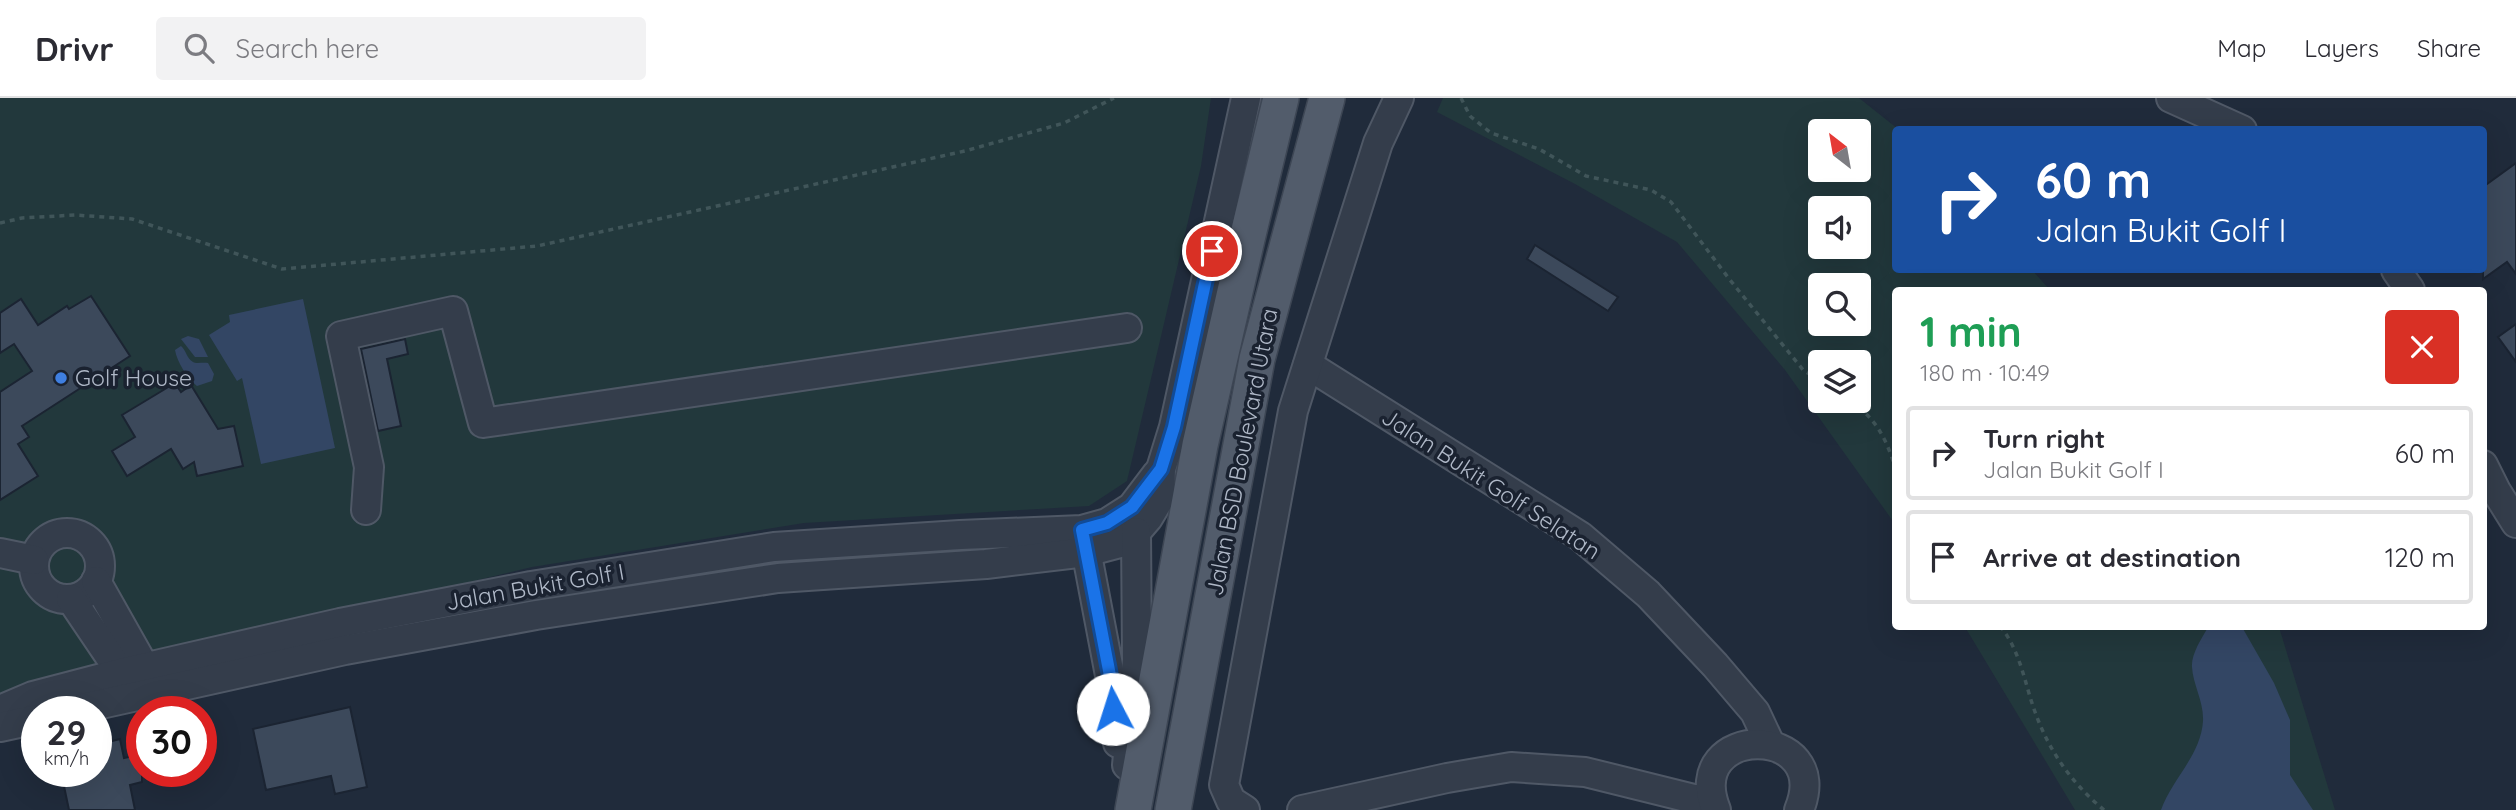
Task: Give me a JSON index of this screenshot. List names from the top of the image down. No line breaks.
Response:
{"streets":{"main road":["Jalan BSD Boulevard Utara"],"street":["Jalan Bukit Golf Selatan","Jalan Bukit Golf I"]},"places":["Golf House"],"north":"top left","page":{"header":"Drivr","search":"Search here","nav":["Map","Layers","Share"],"turn":["60 m","Jalan Bukit Golf I"],"heading":["1 min","180 m · 10:49"],"list":[{"name":"Turn right","note":"Jalan Bukit Golf I","value":"60 m"},{"name":"Arrive at destination","value":"120 m"}],"speed":"29 km/h","limit":"30"}}
